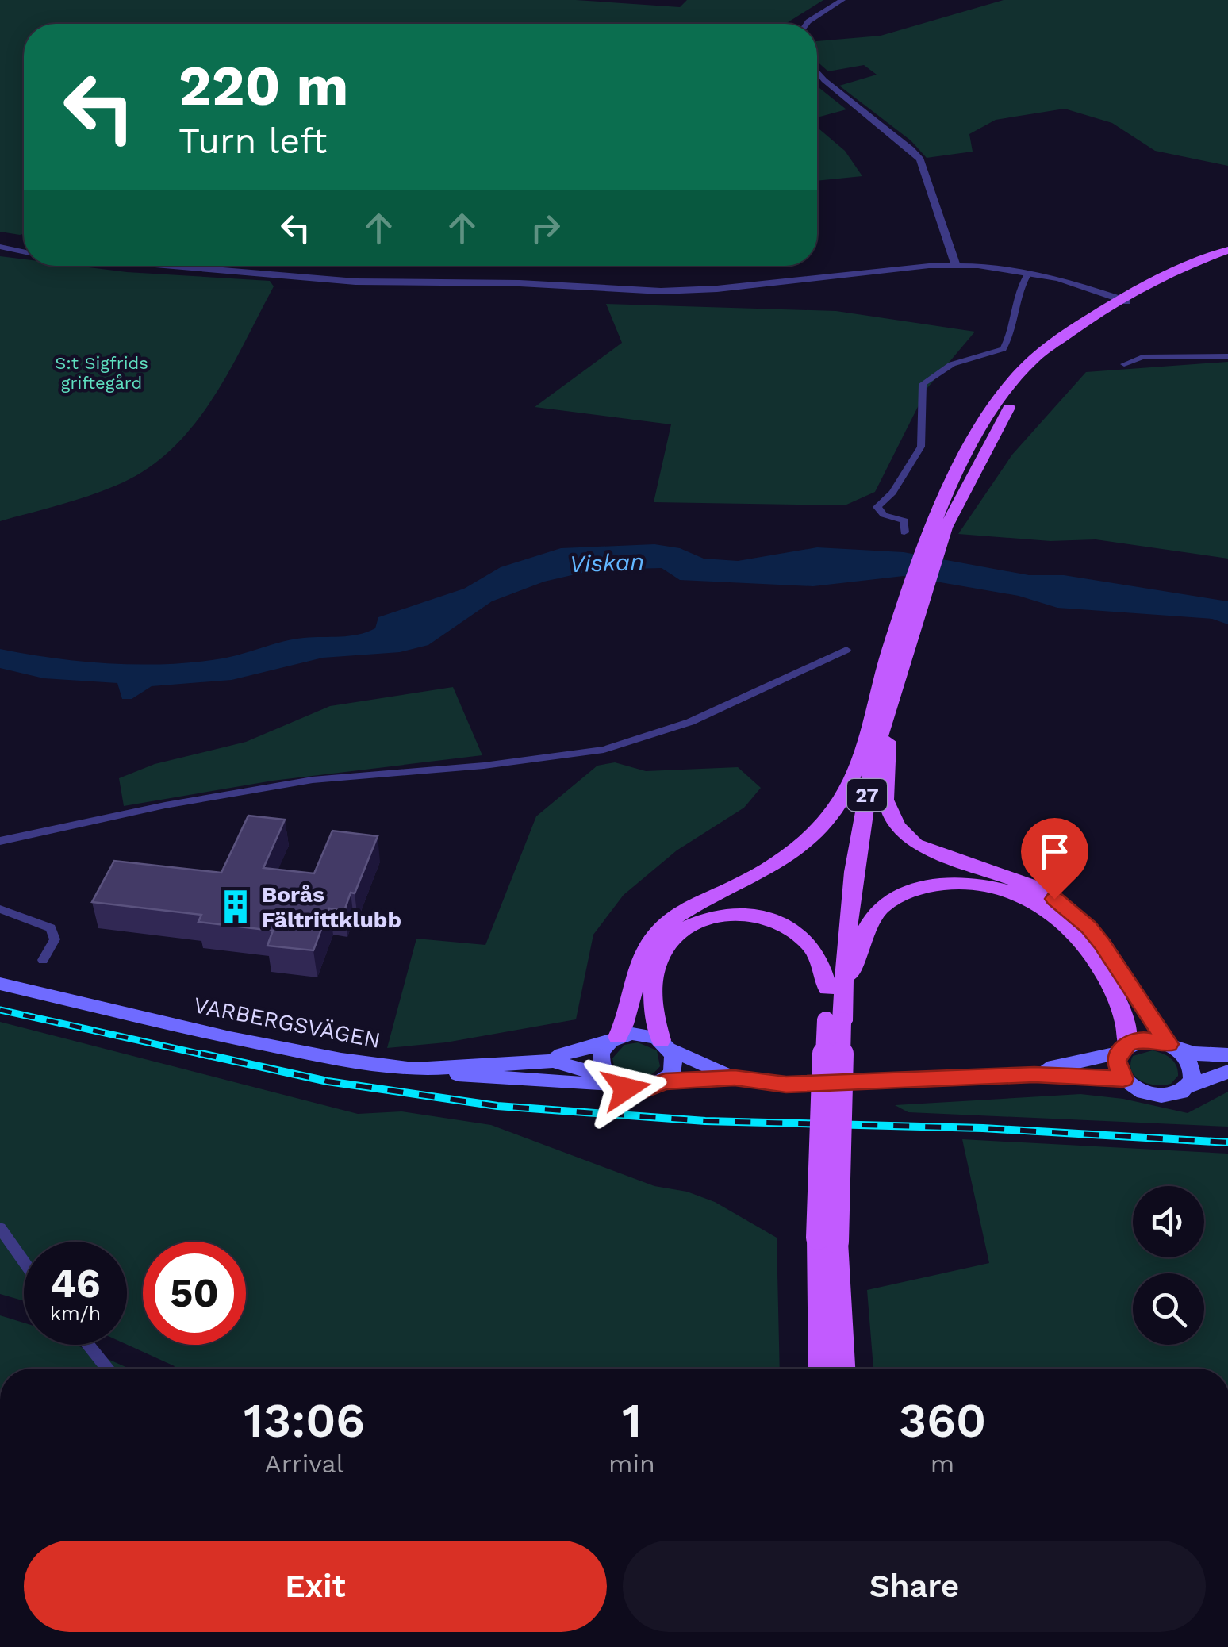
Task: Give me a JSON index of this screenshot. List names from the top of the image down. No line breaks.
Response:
{"streets":{"main road":["27","VARBERGSVÄGEN"]},"water":["Viskan"],"parks":["S:t Sigfrids griftegård"],"places":{"building":["Borås Fältrittklubb"]},"page":{"turn":["220 m","Turn left"],"speed":"46 km/h","limit":"50","eta":["13:06","Arrival","1","min","360","m"],"buttons":["Exit","Share"]}}
